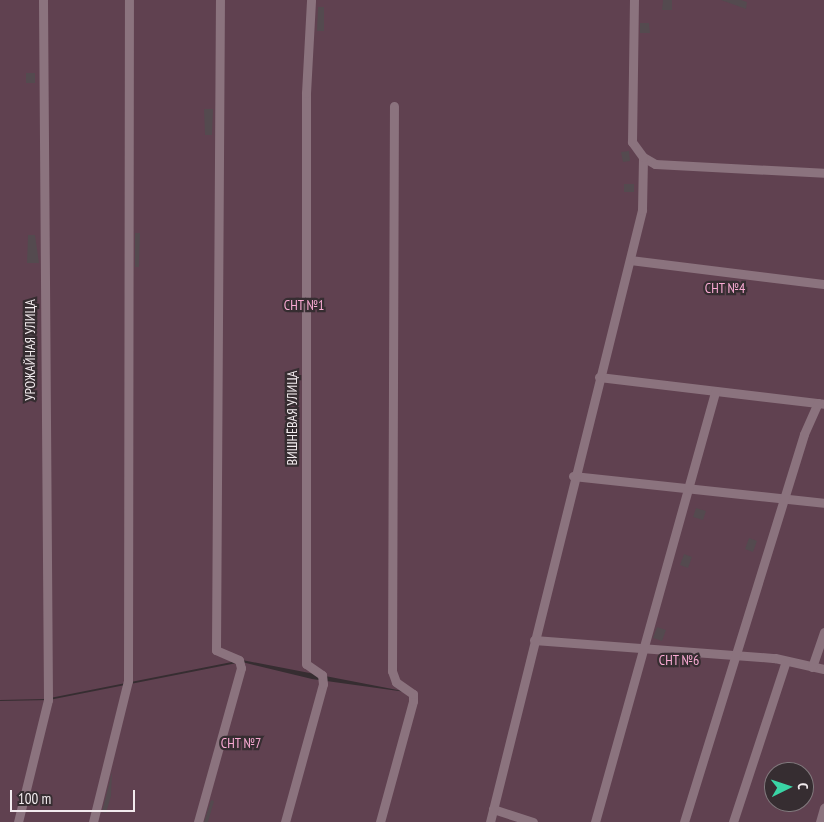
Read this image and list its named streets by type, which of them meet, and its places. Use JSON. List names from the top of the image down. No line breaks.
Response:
{"streets":{"street":["УРОЖАЙНАЯ УЛИЦА","ВИШНЁВАЯ УЛИЦА"]},"parks":["СНТ №4","СНТ №1","СНТ №6","СНТ №7"],"scale_bar":"100 m","north":"right"}
